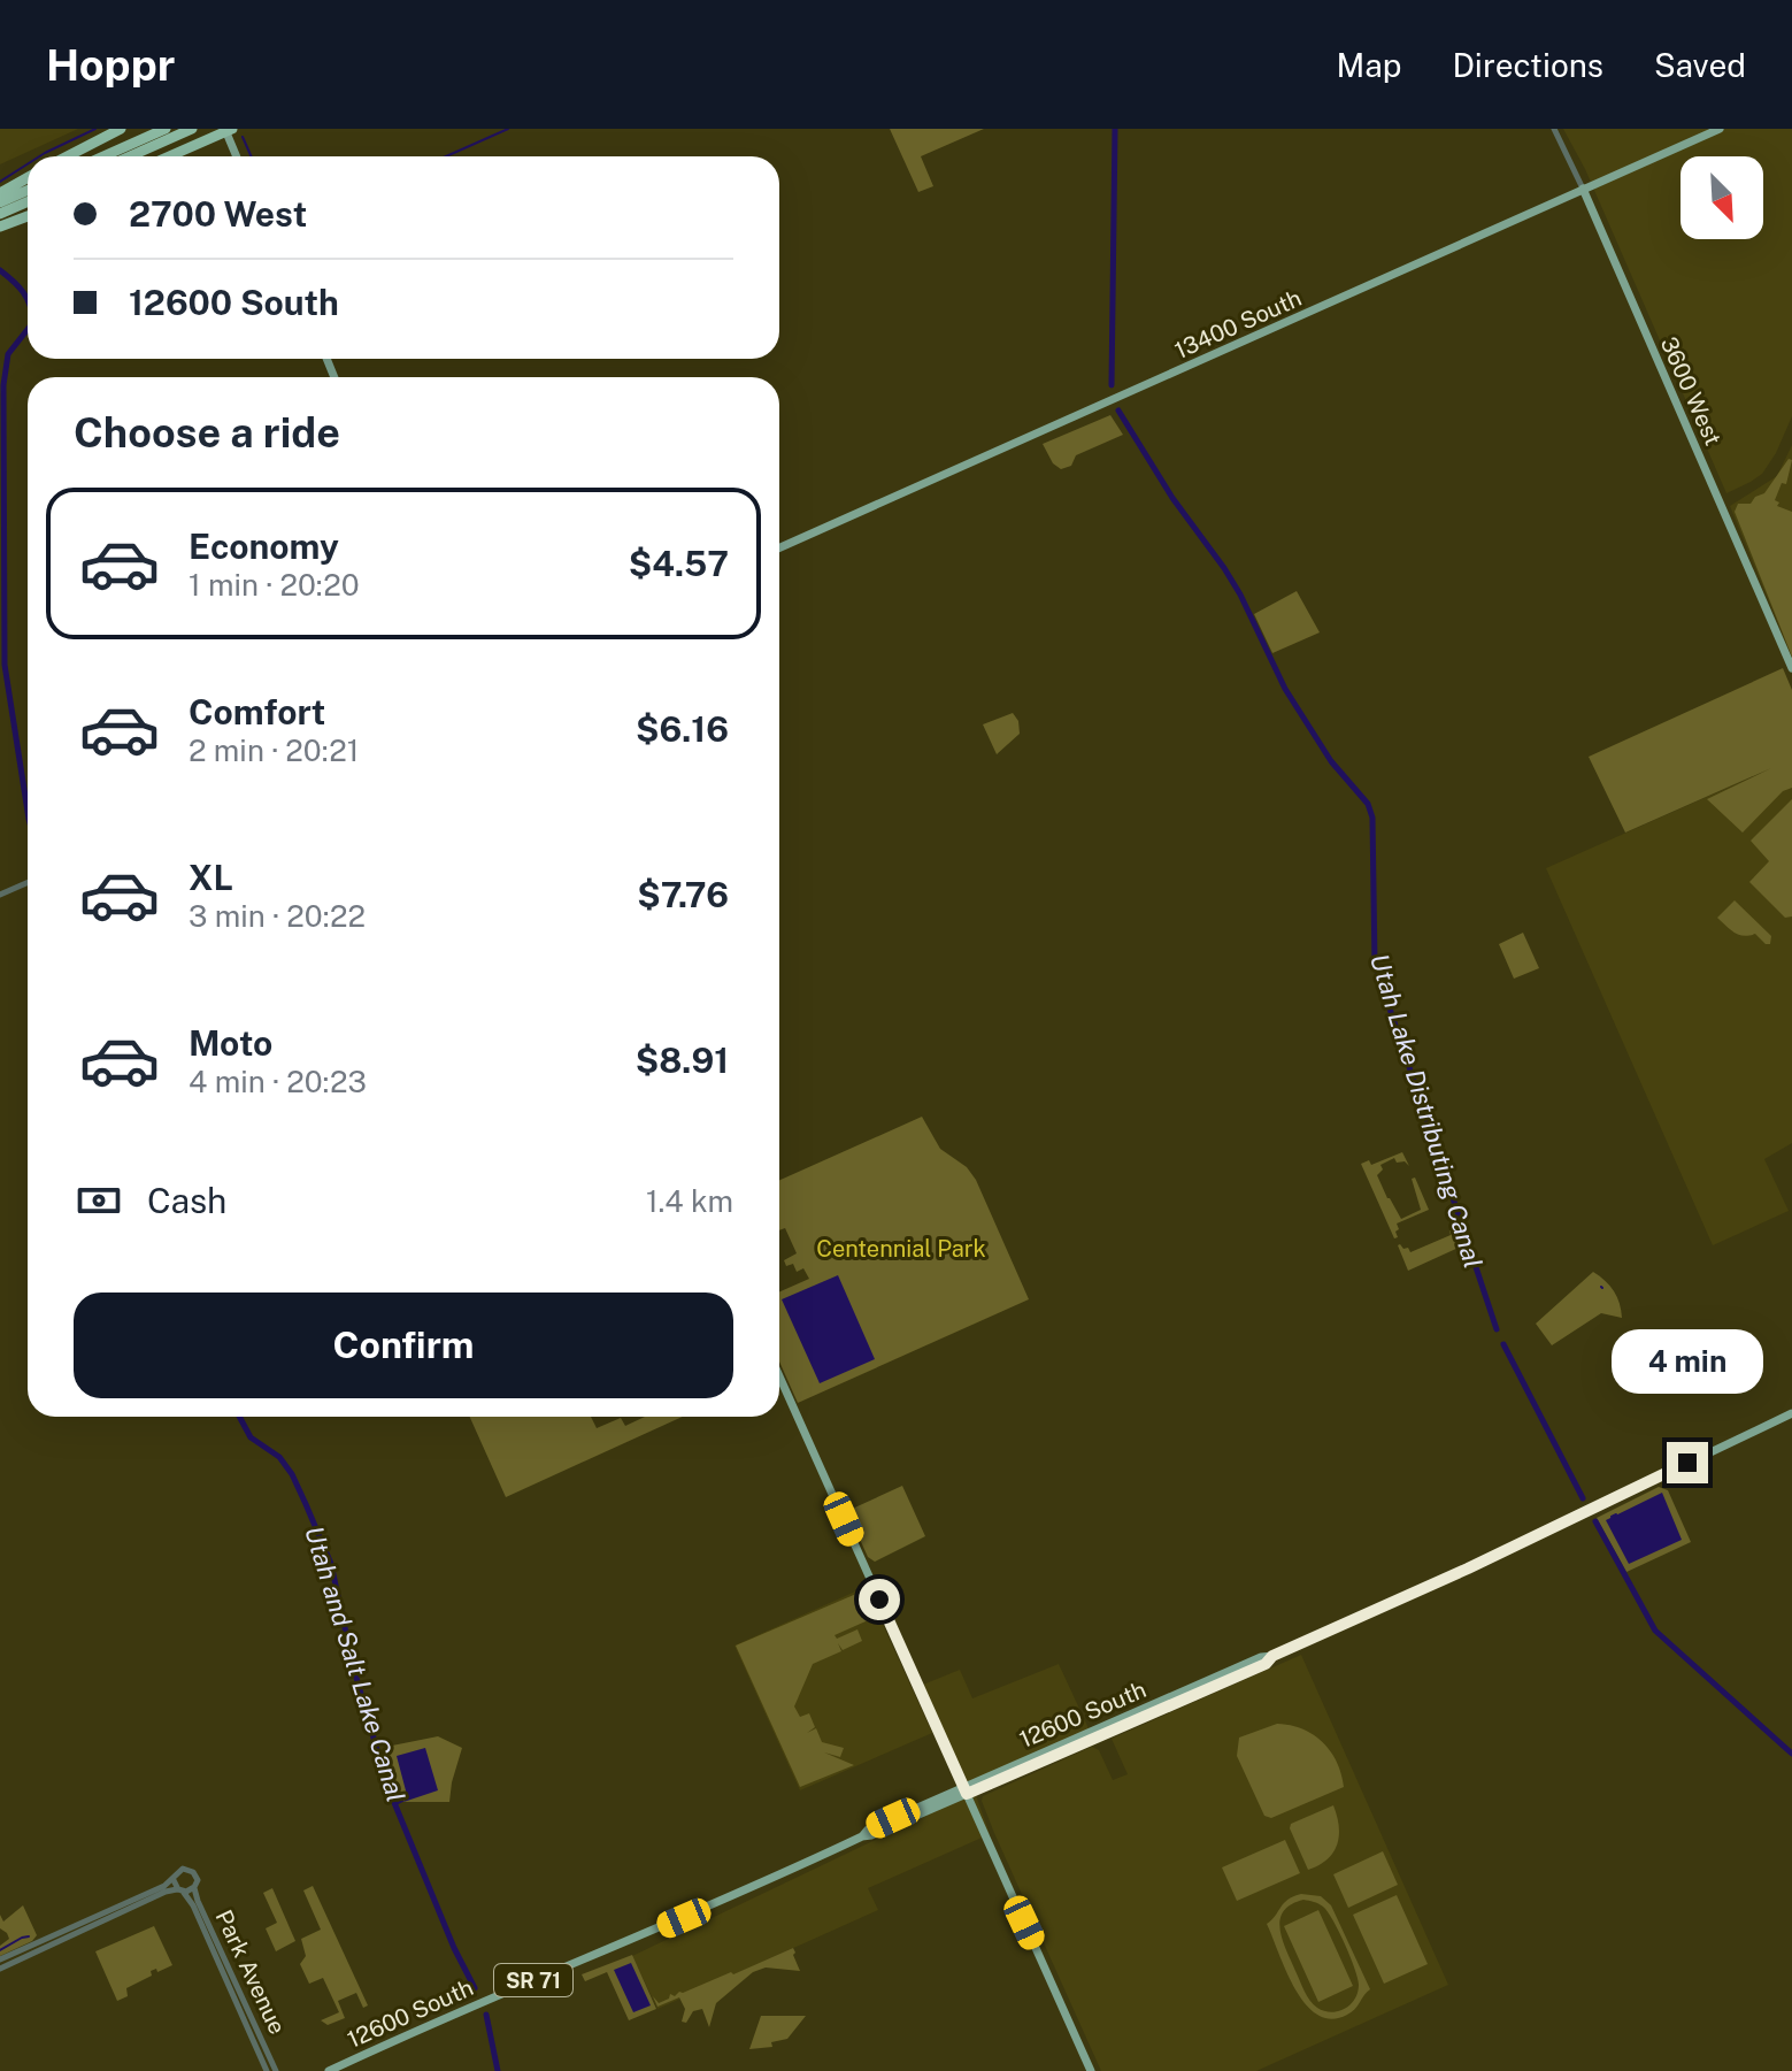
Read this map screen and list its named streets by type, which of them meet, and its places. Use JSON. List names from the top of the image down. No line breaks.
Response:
{"streets":{"main road":["13400 South","3600 West","12600 South","SR 71"],"street":["Park Avenue"]},"crossings":[["13400 South","3600 West"]],"water":["Utah Lake Distributing Canal","Utah and Salt Lake Canal"],"parks":["Centennial Park"],"north":"bottom right","page":{"header":"Hoppr","nav":["Map","Directions","Saved"],"banner":["2700 West","12600 South"],"heading":"Choose a ride","list":[{"name":"Economy","note":"1 min · 20:20","value":"$4.57"},{"name":"Comfort","note":"2 min · 20:21","value":"$6.16"},{"name":"XL","note":"3 min · 20:22","value":"$7.76"},{"name":"Moto","note":"4 min · 20:23","value":"$8.91"}],"pay":["Cash","1.4 km"],"buttons":"Confirm","bubble":"4 min"}}
